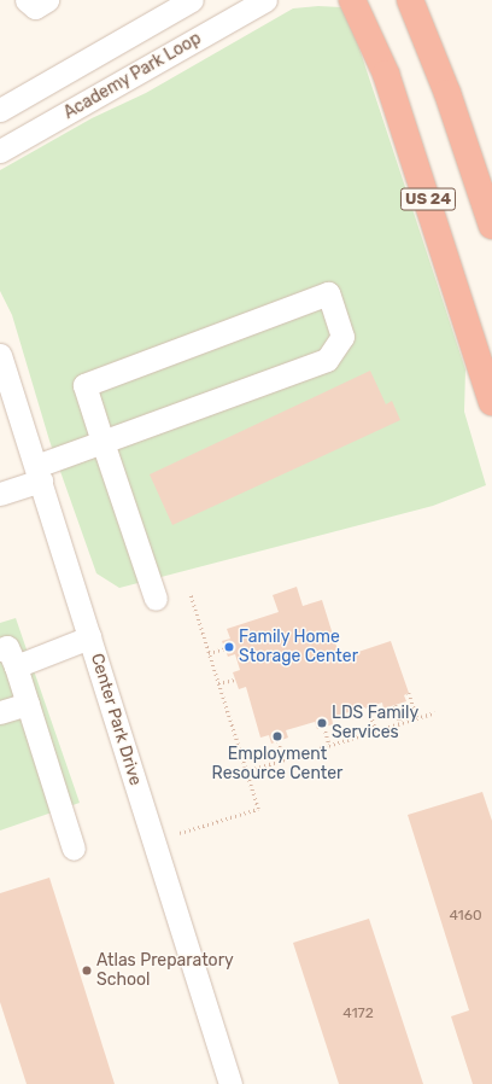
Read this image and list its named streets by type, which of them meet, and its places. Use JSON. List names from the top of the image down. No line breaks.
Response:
{"streets":{"highway":["US 24"],"street":["Academy Park Loop","Center Park Drive"]},"places":["Family Home Storage Center","LDS Family Services","Employment Resource Center","Atlas Preparatory School"],"house_numbers":["4160","4172"]}
